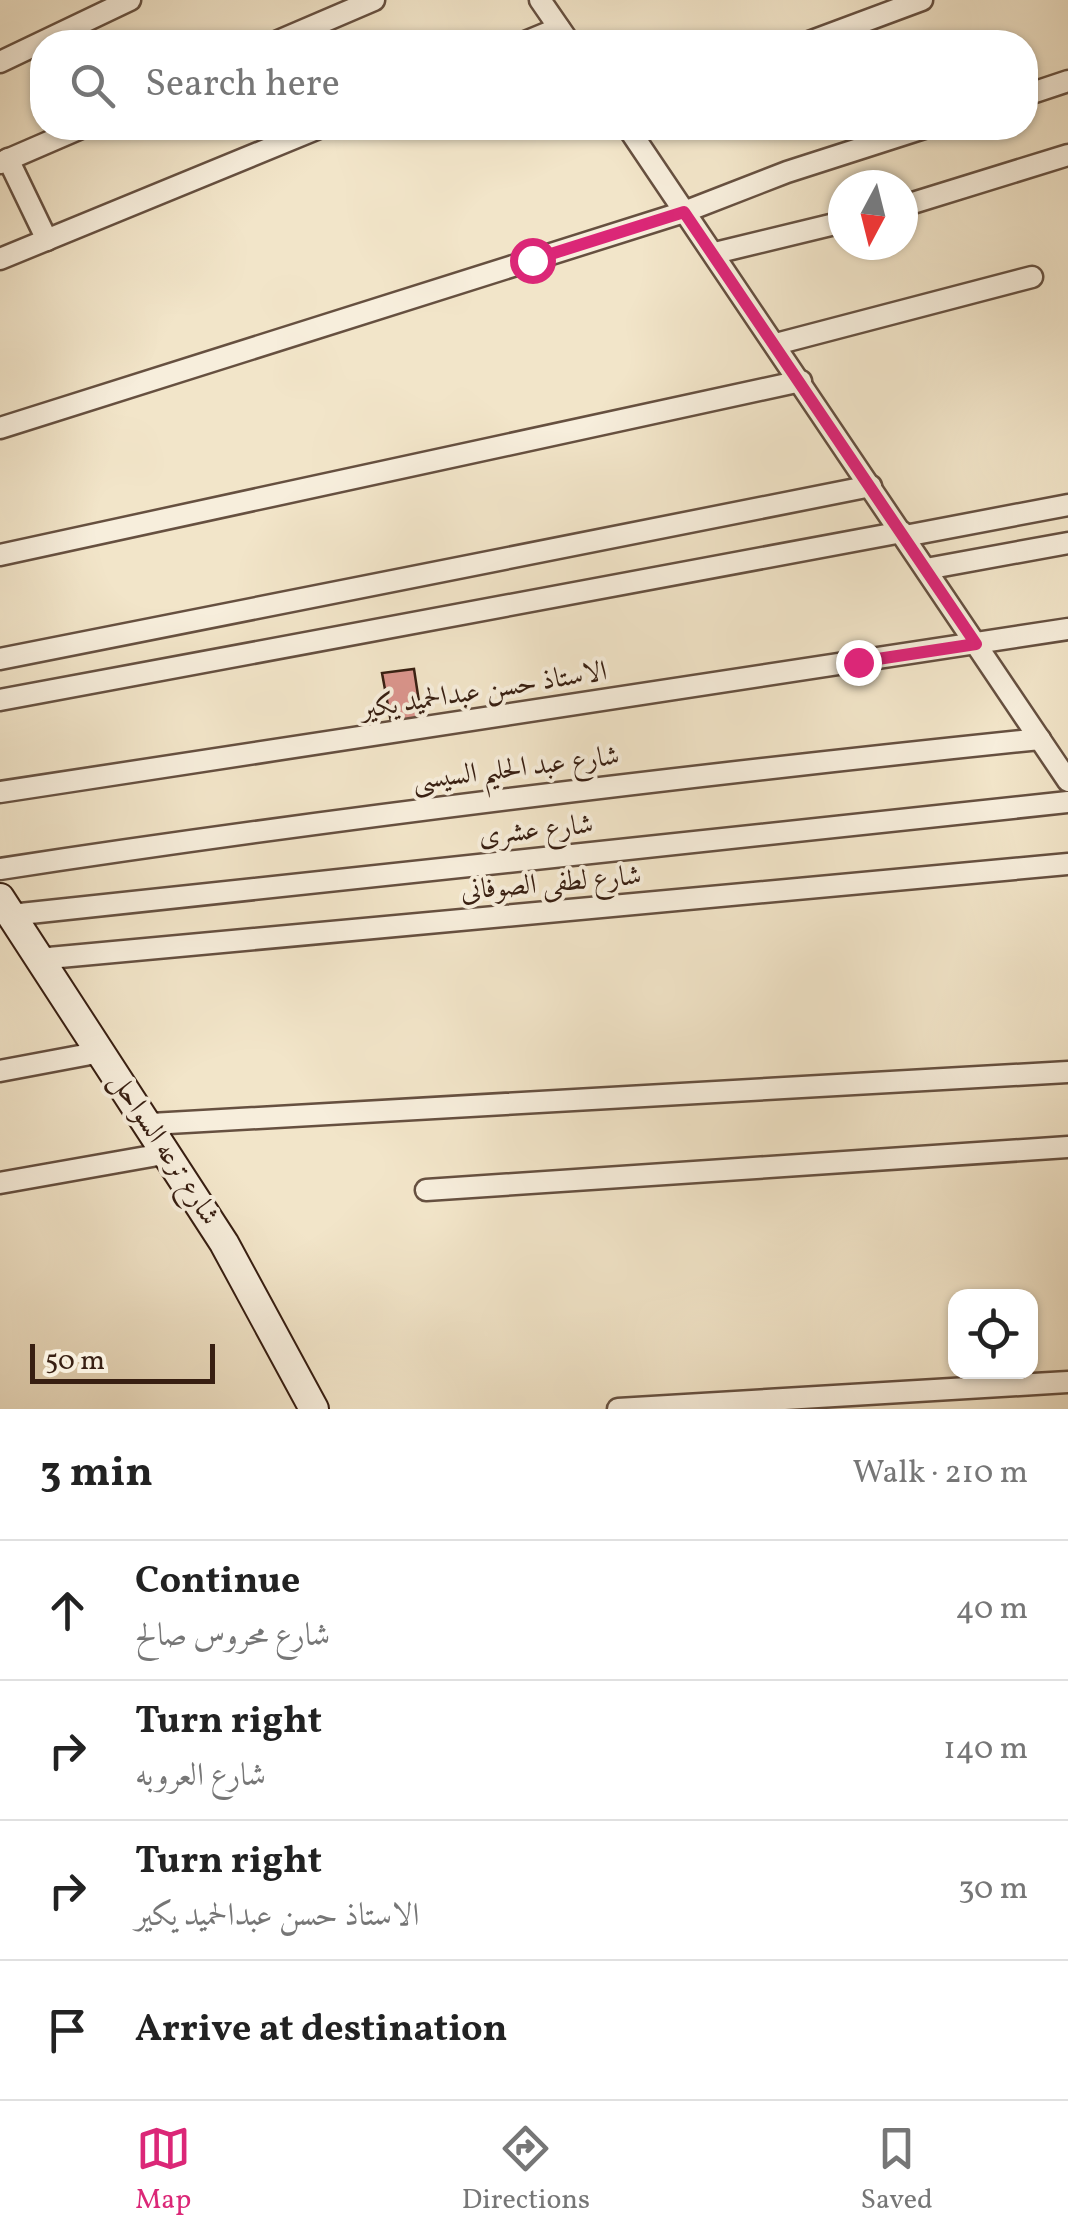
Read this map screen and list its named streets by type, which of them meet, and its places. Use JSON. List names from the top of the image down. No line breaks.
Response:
{"streets":{"main road":["شارع ترعه السواحل"],"street":["الاستاذ حسن عبدالحميد يكير","شارع عبد الحليم السيسى","شارع عشرى","شارع لطفى الصوفانى"]},"crossings":[["شارع عشرى","شارع ترعه السواحل"],["شارع لطفى الصوفانى","شارع ترعه السواحل"]],"scale_bar":"50 m","north":"bottom","page":{"search":"Search here","scale":"50 m","heading":["3 min","Walk · 210 m"],"list":[["Continue","شارع محروس صالح","40 m"],["Turn right","شارع العروبه","140 m"],["Turn right","الاستاذ حسن عبدالحميد يكير","30 m"],"Arrive at destination"],"nav":["Map","Directions","Saved"]}}
